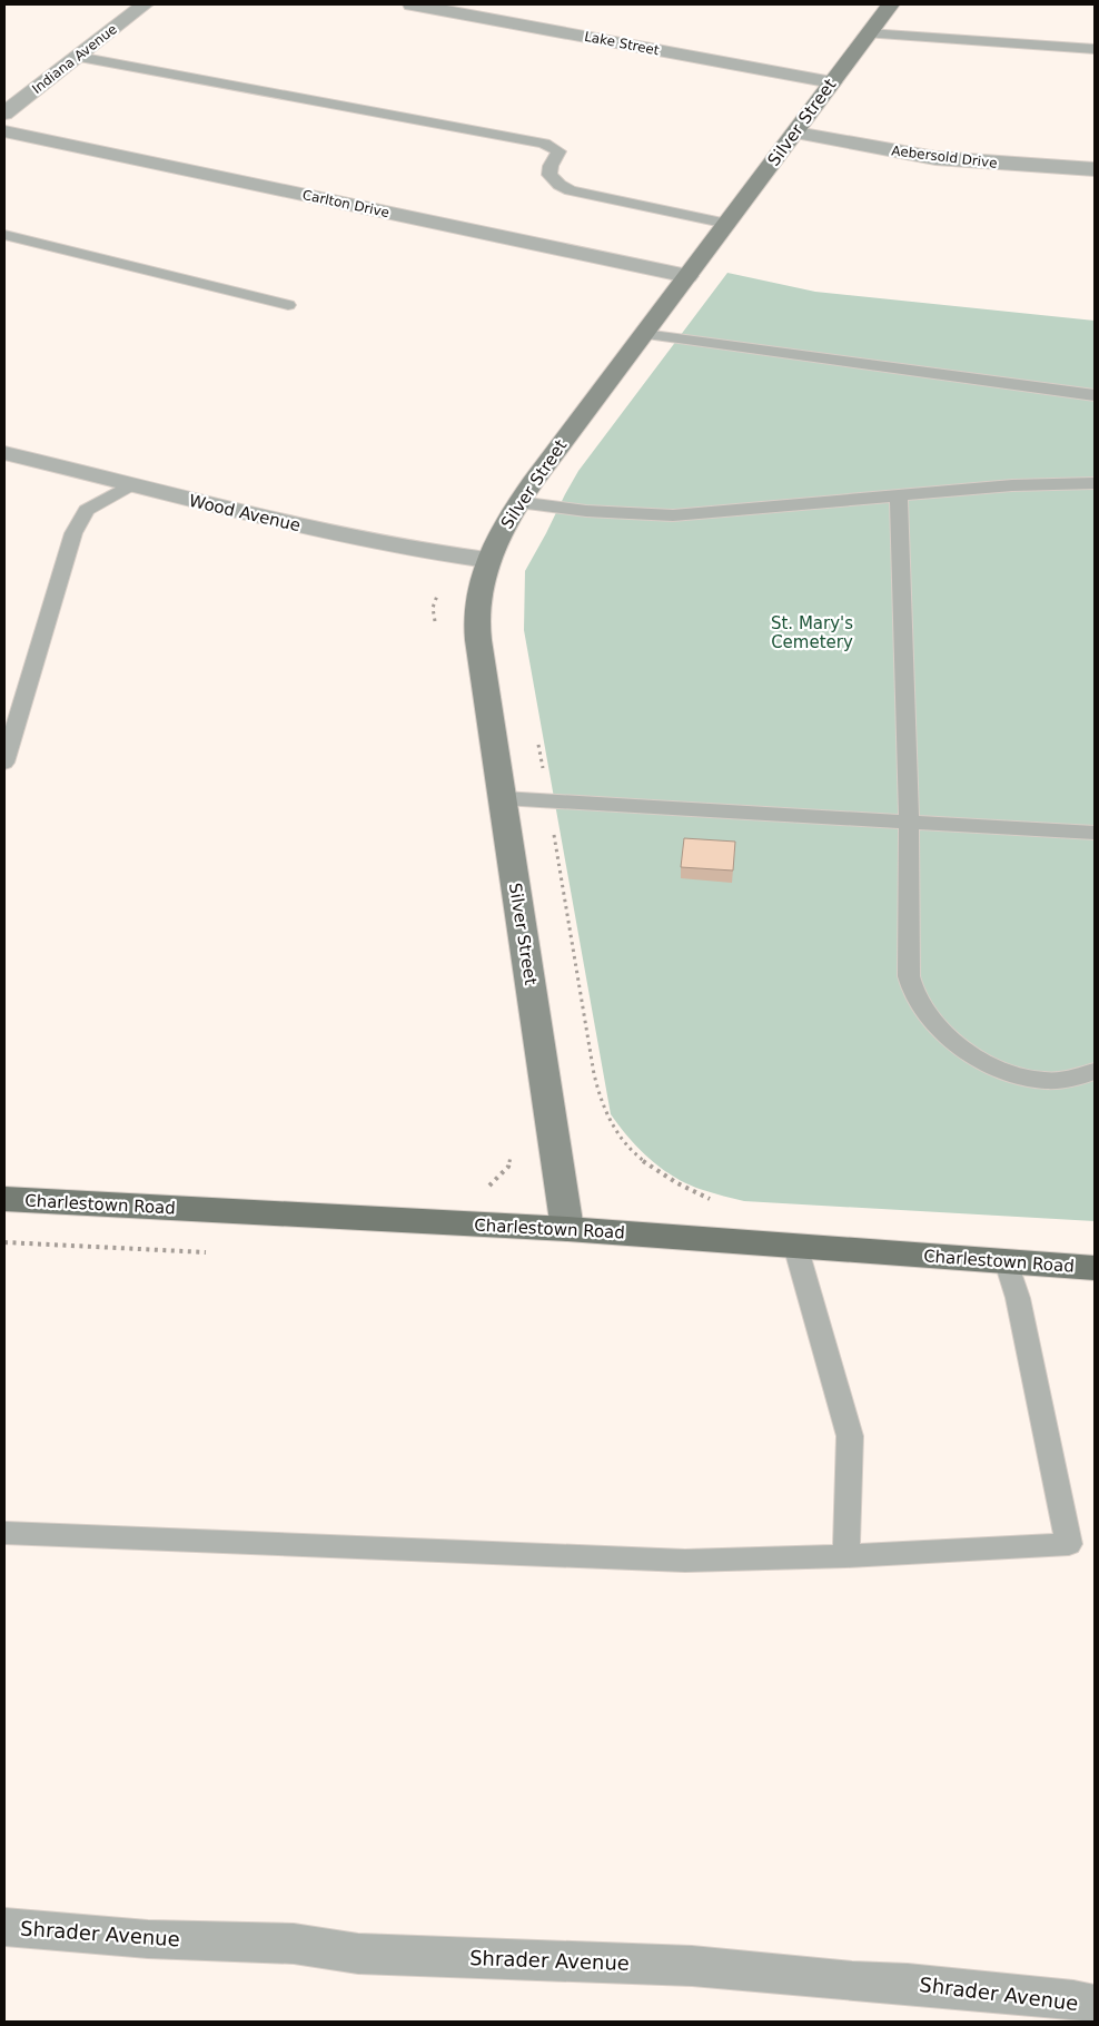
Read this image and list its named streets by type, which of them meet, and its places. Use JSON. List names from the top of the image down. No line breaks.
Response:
{"streets":{"main road":["Silver Street","Charlestown Road"],"street":["Lake Street","Indiana Avenue","Aebersold Drive","Carlton Drive","Wood Avenue","Shrader Avenue"]},"crossings":[["Lake Street","Silver Street"],["Silver Street","Aebersold Drive"],["Silver Street","Carlton Drive"],["Silver Street","Wood Avenue"],["Silver Street","Charlestown Road"]],"parks":["St. Mary's Cemetery"]}
